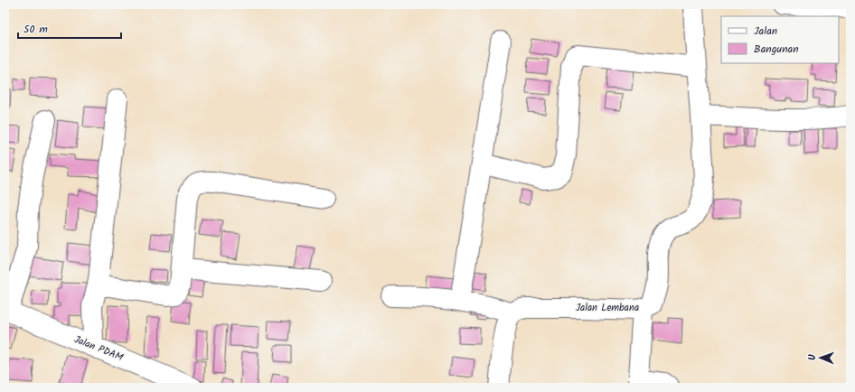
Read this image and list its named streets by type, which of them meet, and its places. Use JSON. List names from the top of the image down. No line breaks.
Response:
{"streets":{"street":["Jalan Lembana","Jalan PDAM"]},"legend":["Jalan","Bangunan"],"scale_bar":"50 m","north":"left"}
